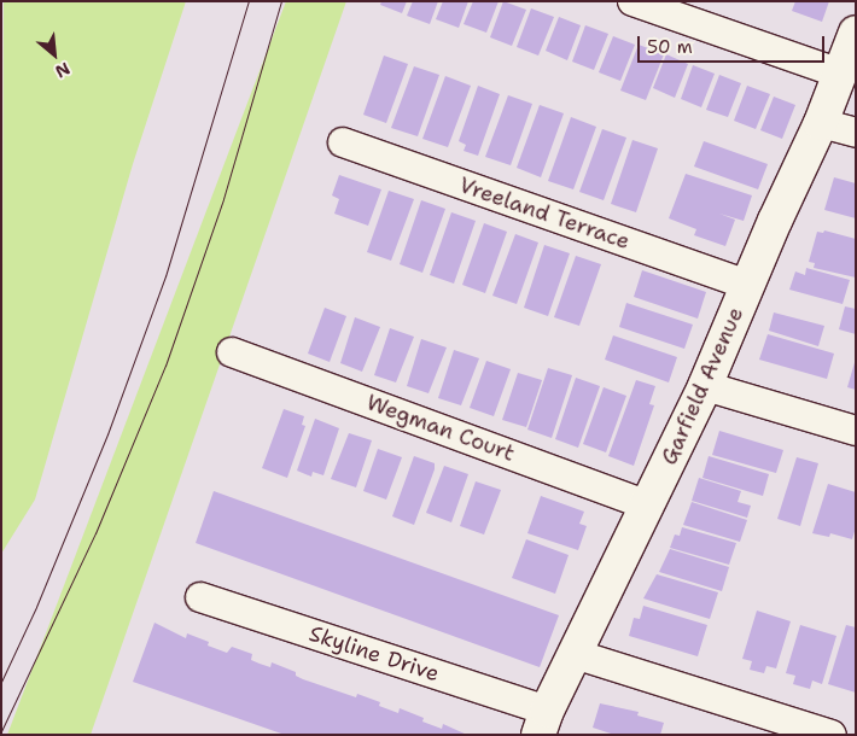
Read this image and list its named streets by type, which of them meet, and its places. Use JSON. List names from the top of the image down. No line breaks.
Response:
{"streets":{"main road":["Garfield Avenue"],"street":["Vreeland Terrace","Wegman Court","Skyline Drive"]},"crossings":[["Vreeland Terrace","Garfield Avenue"],["Garfield Avenue","Wegman Court"],["Garfield Avenue","Skyline Drive"]],"scale_bar":"50 m","north":"bottom right"}
